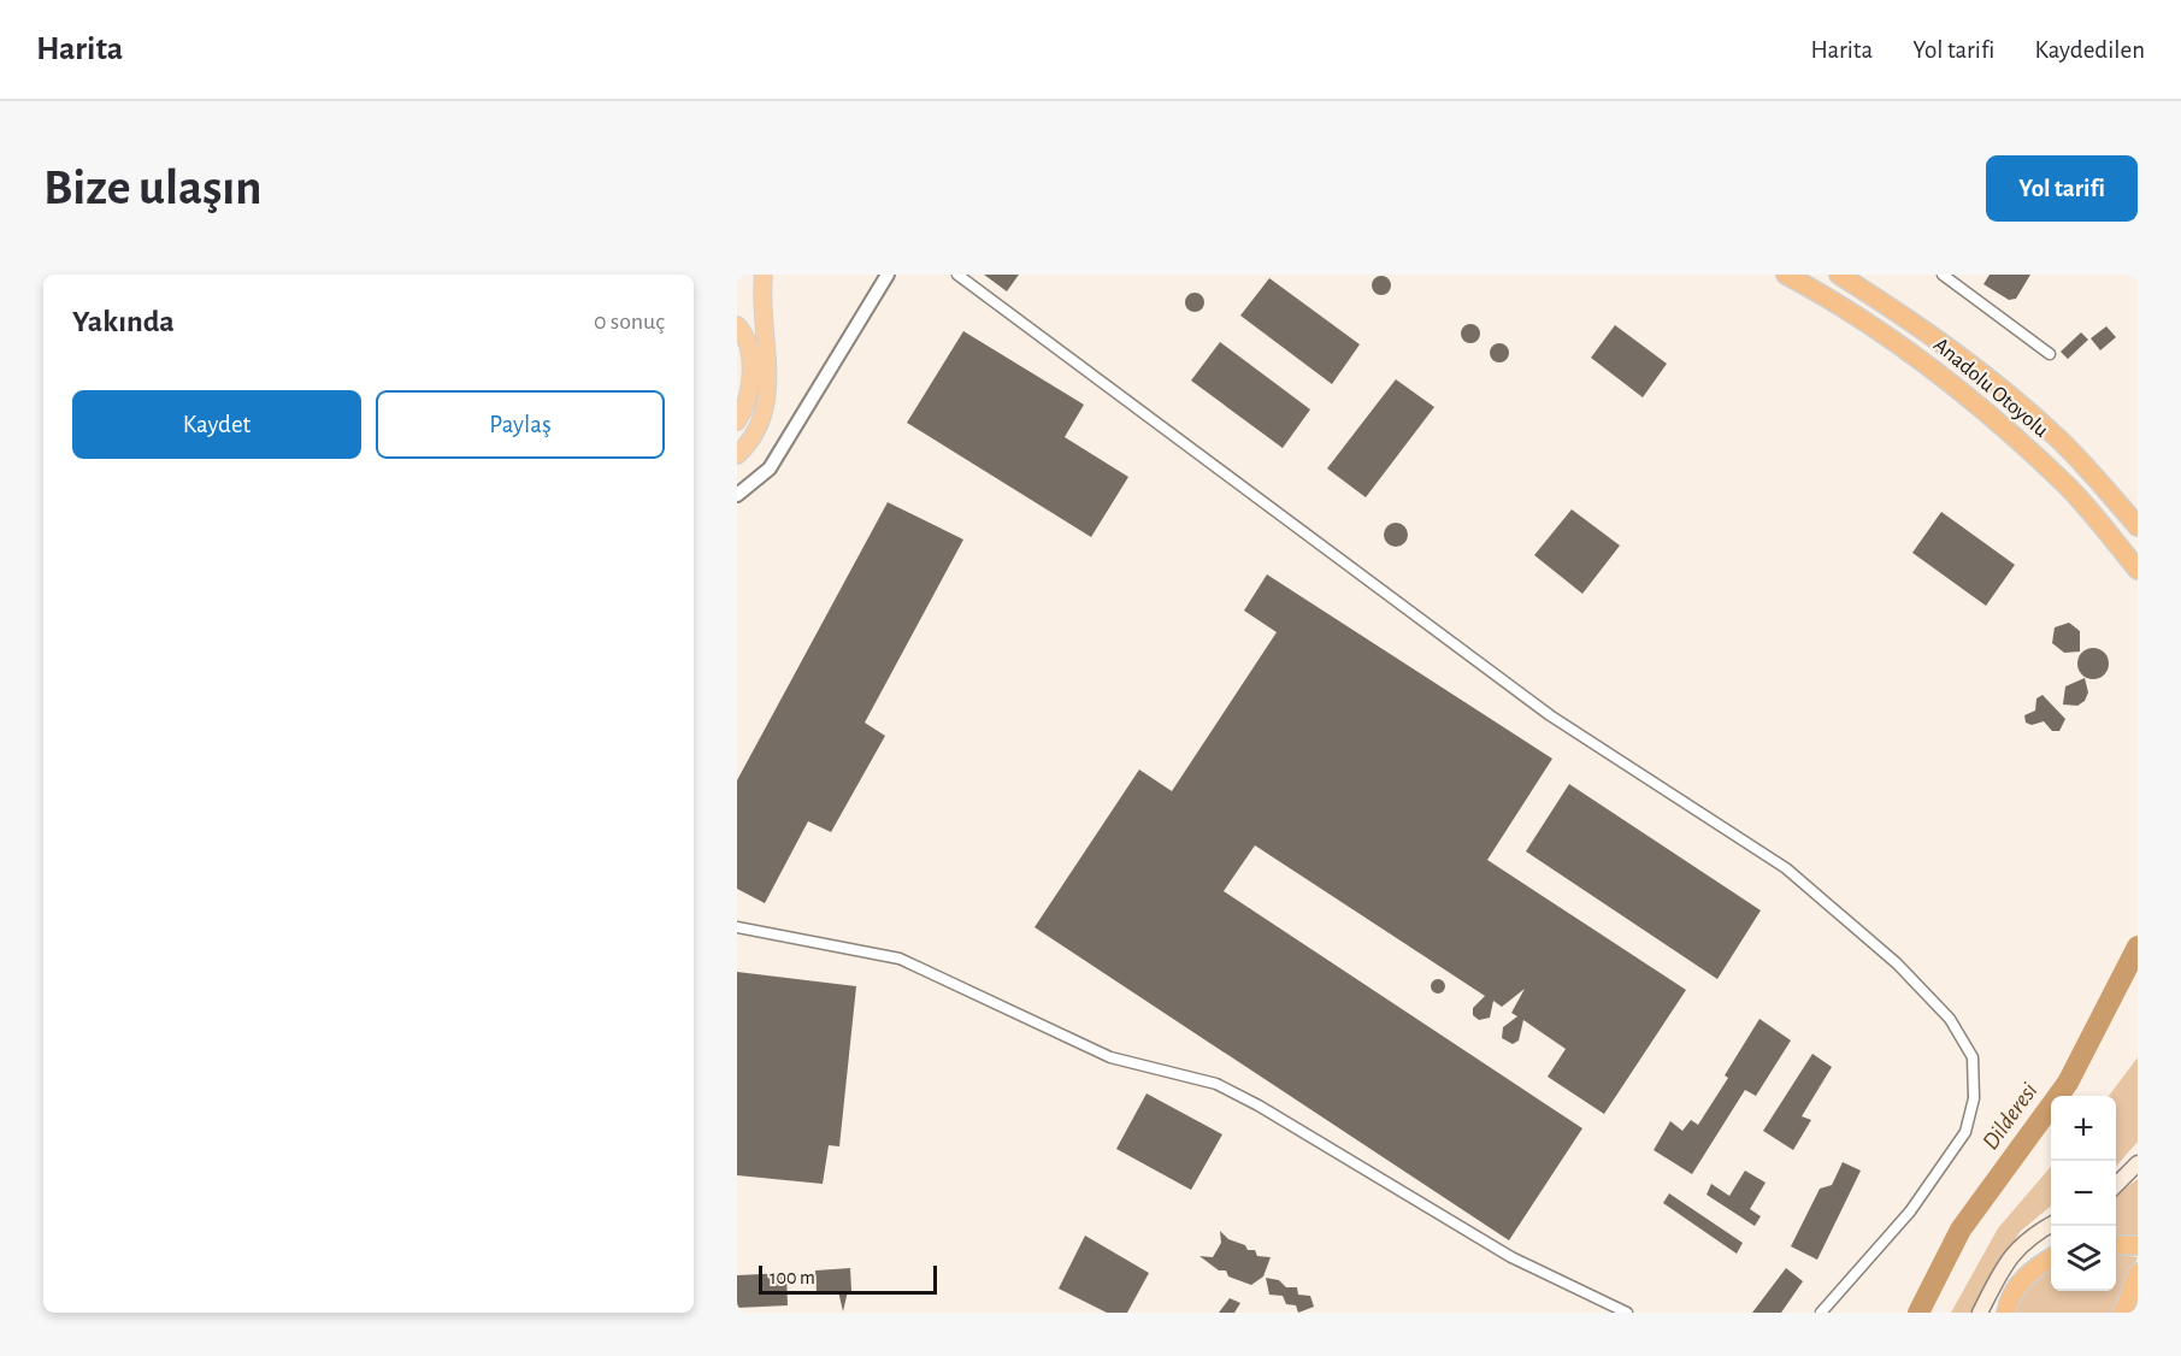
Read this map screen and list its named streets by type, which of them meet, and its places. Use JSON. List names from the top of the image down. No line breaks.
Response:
{"streets":{"highway":["Anadolu Otoyolu"]},"water":["Dilderesi"],"scale_bar":"100 m","page":{"header":"Harita","nav":["Harita","Yol tarifi","Kaydedilen"],"buttons":["Yol tarifi",["Kaydet","Paylaş"]],"title":"Bize ulaşın","heading":["Yakında","0 sonuç"],"map_buttons":["+","−"],"scale":"100 m"}}
